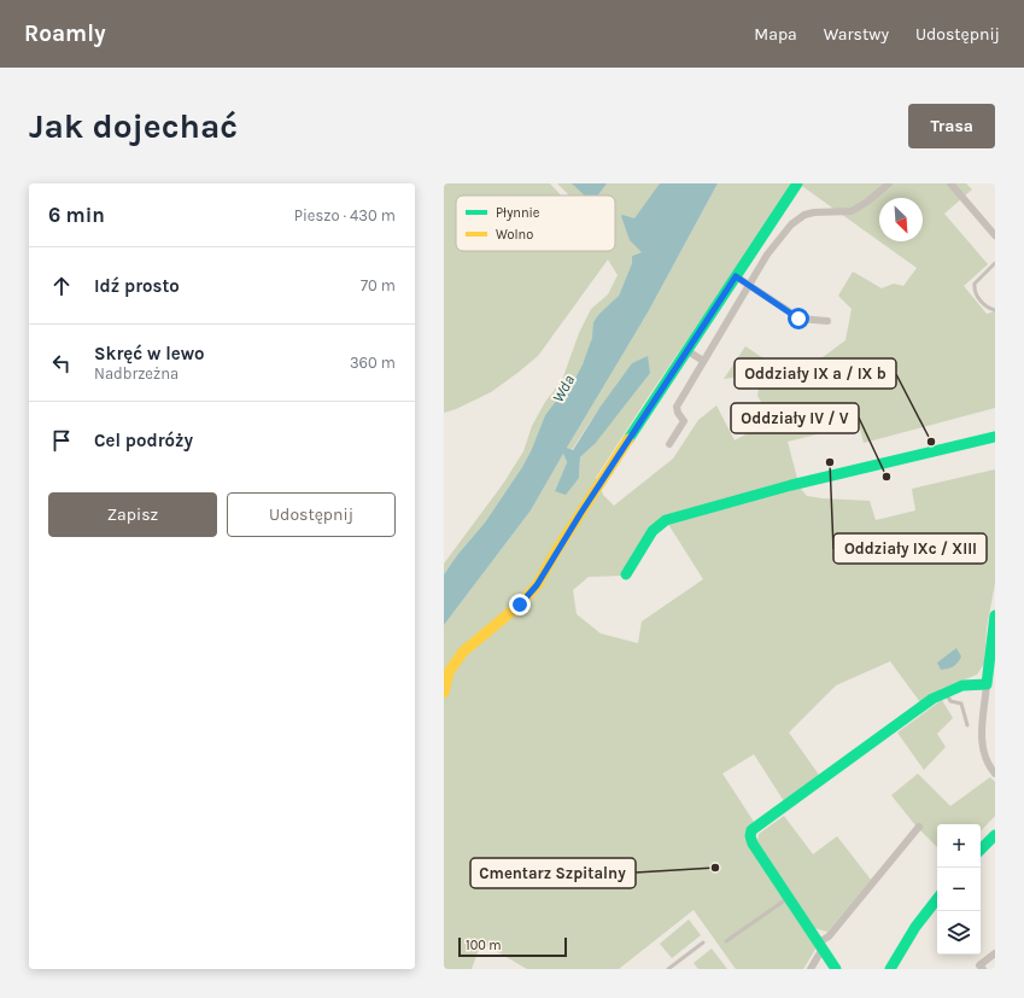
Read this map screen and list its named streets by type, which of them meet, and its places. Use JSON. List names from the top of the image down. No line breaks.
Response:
{"water":["Wda"],"places":["Oddziały IX a / IX b","Oddziały IXc / XIII","Oddziały IV / V","Cmentarz Szpitalny"],"legend":["Płynnie","Wolno"],"scale_bar":"100 m","north":"bottom right","page":{"header":"Roamly","nav":["Mapa","Warstwy","Udostępnij"],"buttons":["Trasa",["Zapisz","Udostępnij"]],"title":"Jak dojechać","heading":["6 min","Pieszo · 430 m"],"list":[["Idź prosto","70 m"],["Skręć w lewo","Nadbrzeżna","360 m"],"Cel podróży"],"map_buttons":["+","−"],"scale":"100 m"}}
